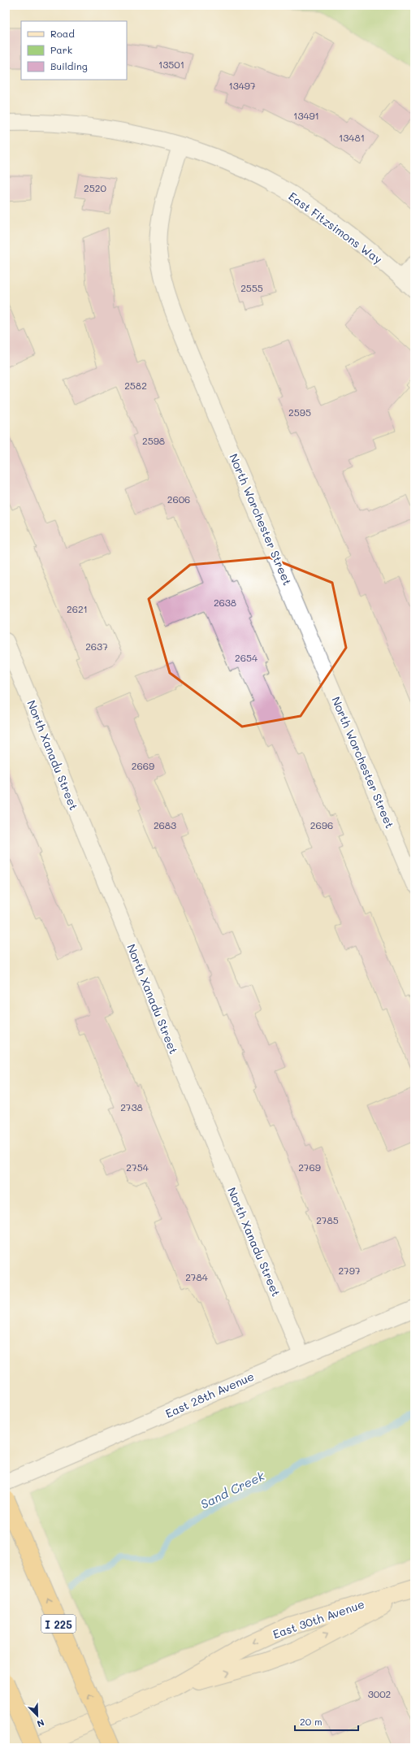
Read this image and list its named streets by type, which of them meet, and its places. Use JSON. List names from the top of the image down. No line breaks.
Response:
{"streets":{"highway":["I 225"],"street":["East Fitzsimons Way","North Worchester Street","North Xanadu Street","East 28th Avenue","East 30th Avenue"]},"crossings":[["East Fitzsimons Way","North Worchester Street"],["North Xanadu Street","East 28th Avenue"]],"water":["Sand Creek"],"house_numbers":["13501","13497","13491","13481","2520","2555","2582","2595","2598","2606","2638","2621","2637","2654","2669","2683","2696","2738","2754","2769","2785","2797","2784","3002"],"legend":["Road","Park","Building"],"scale_bar":"20 m","north":"bottom right"}
